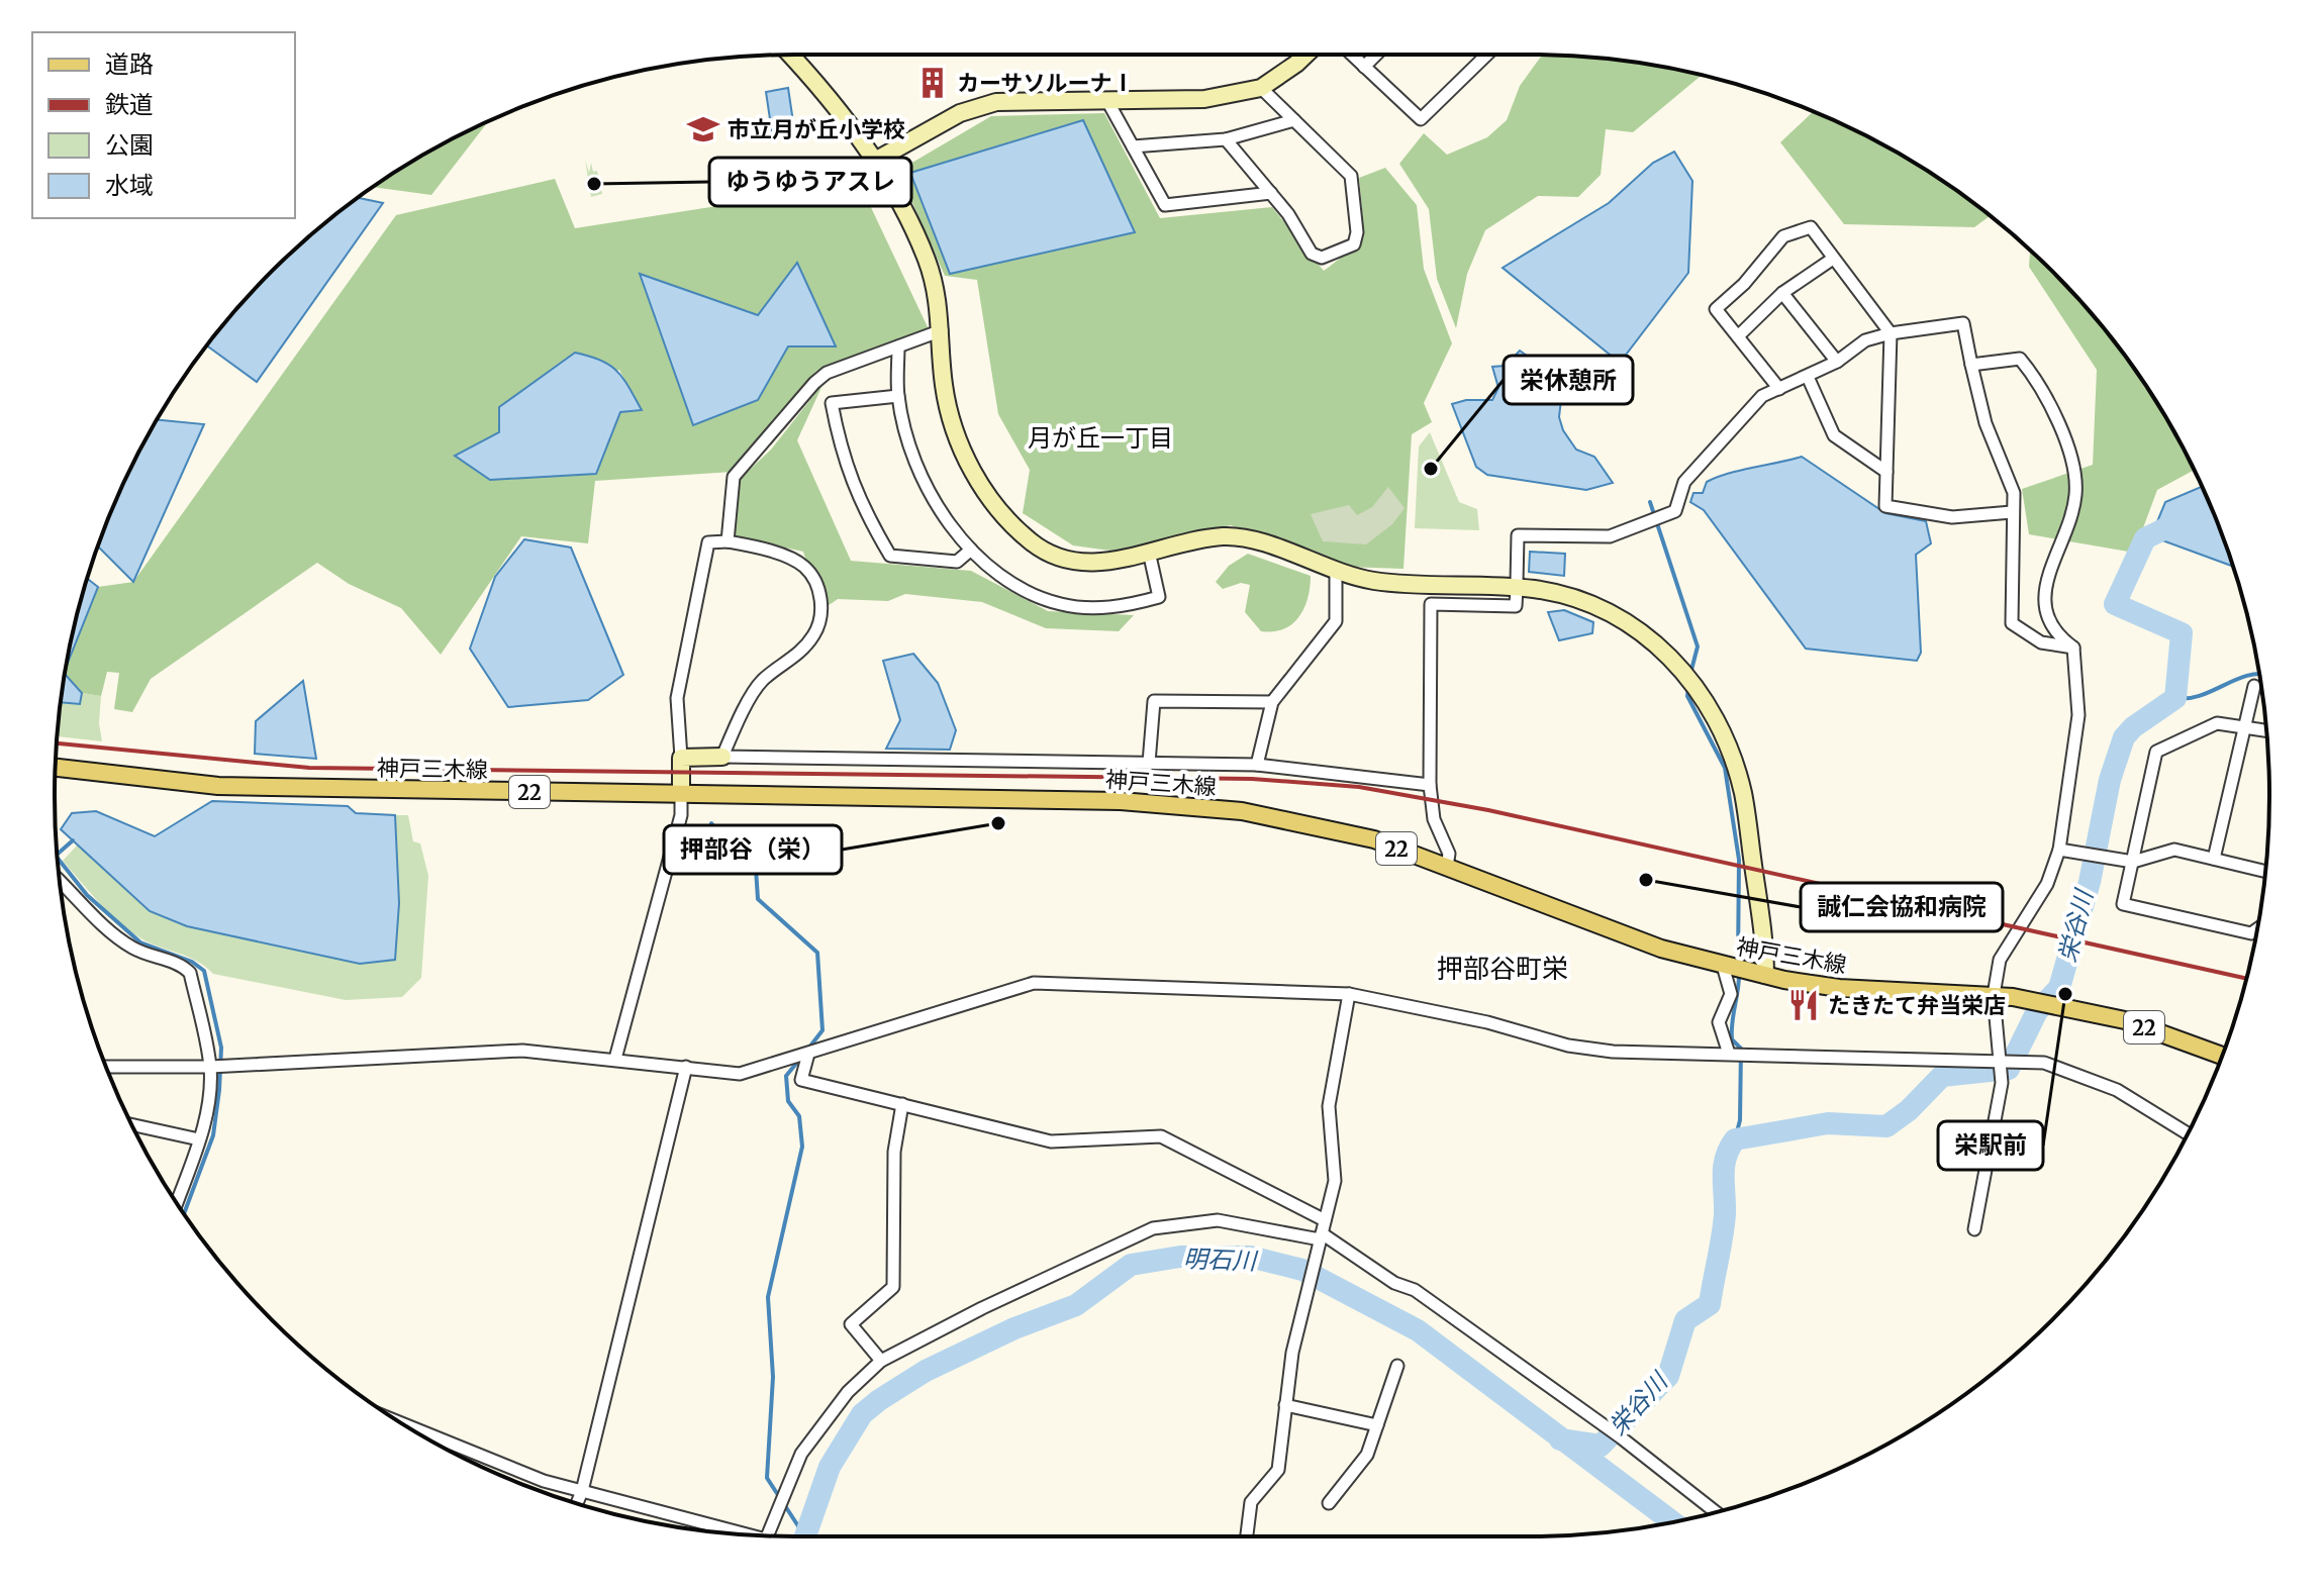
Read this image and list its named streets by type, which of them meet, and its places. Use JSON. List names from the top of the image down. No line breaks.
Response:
{"streets":{"main road":["神戸三木線","22"]},"districts":["月が丘一丁目","押部谷町栄"],"water":["栄谷川","明石川"],"places":{"building":["カーサソルーナⅠ"],"school or university":["市立月が丘小学校"],"other":["ゆうゆうアスレ","栄休憩所","押部谷（栄）","誠仁会協和病院","栄駅前"],"restaurant":["たきたて弁当栄店"]},"legend":["道路","鉄道","公園","水域"]}
